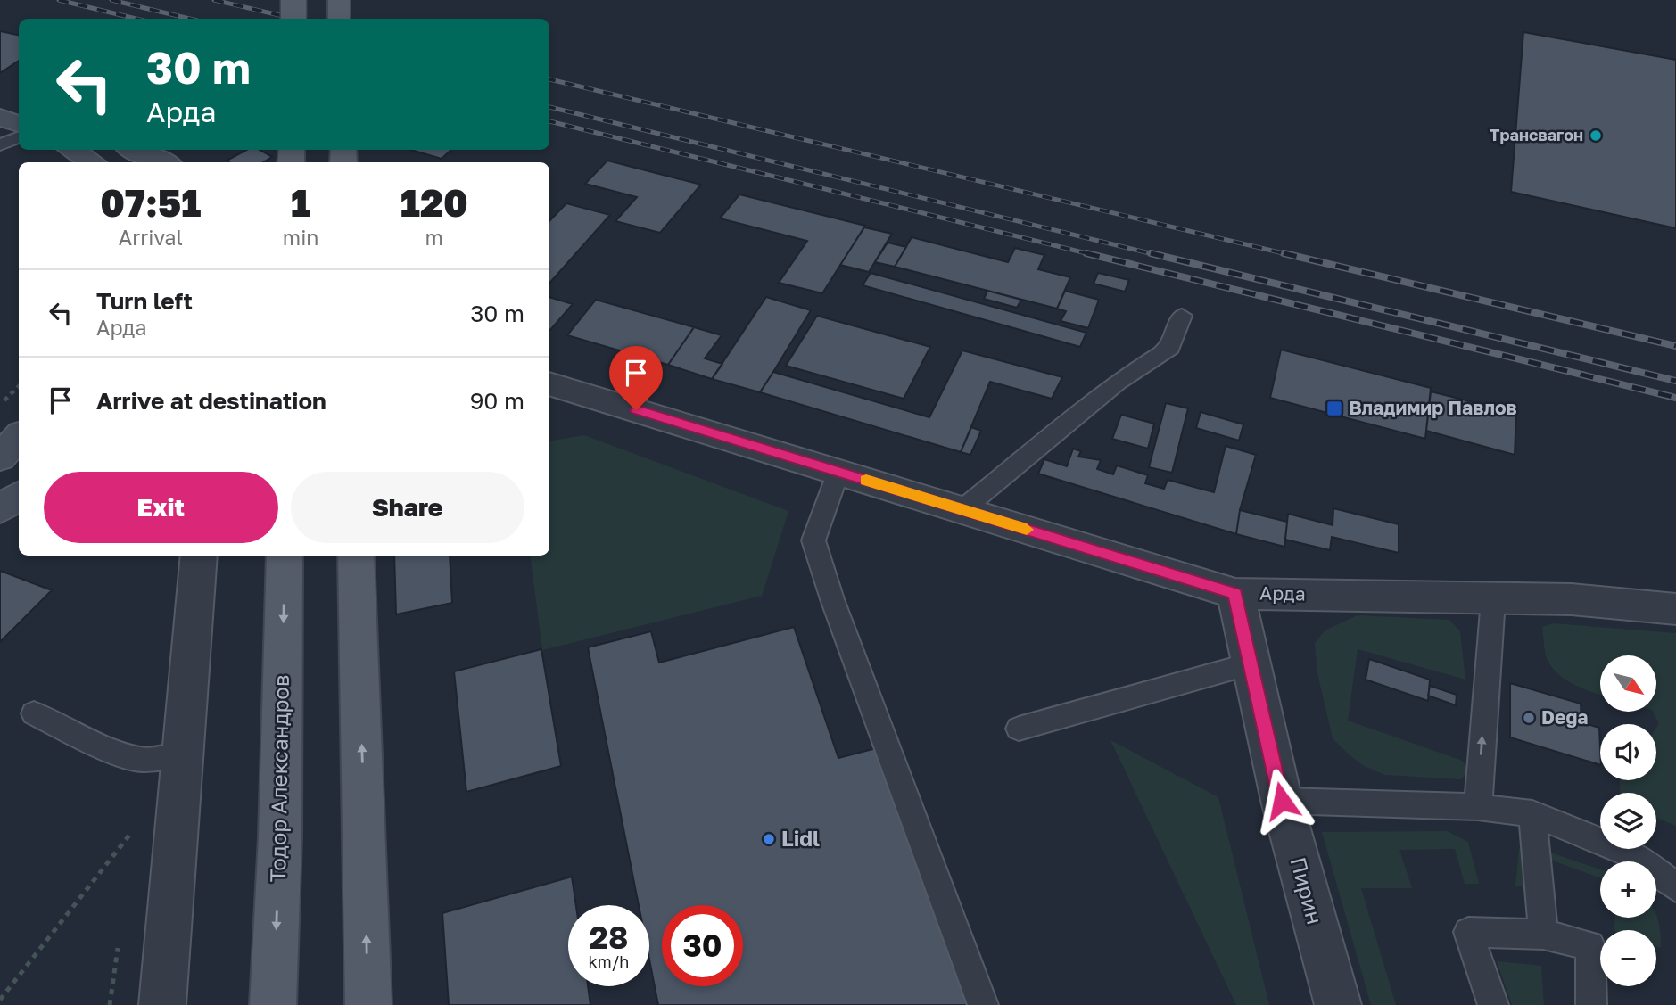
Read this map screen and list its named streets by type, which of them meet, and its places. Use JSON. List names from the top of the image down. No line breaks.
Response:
{"streets":{"main road":["Тодор Александров"],"street":["Арда","Пирин"]},"crossings":[["Арда","Пирин"]],"places":{"other":["Tрансвагон","Dega","Lidl"],"transit":["Владимир Павлов"]},"north":"bottom right","page":{"turn":["30 m","Арда"],"eta":["07:51","Arrival","1","min","120","m"],"list":[{"name":"Turn left","note":"Арда","value":"30 m"},{"name":"Arrive at destination","value":"90 m"}],"buttons":["Exit","Share"],"map_buttons":["+","−"],"speed":"28 km/h","limit":"30"}}
